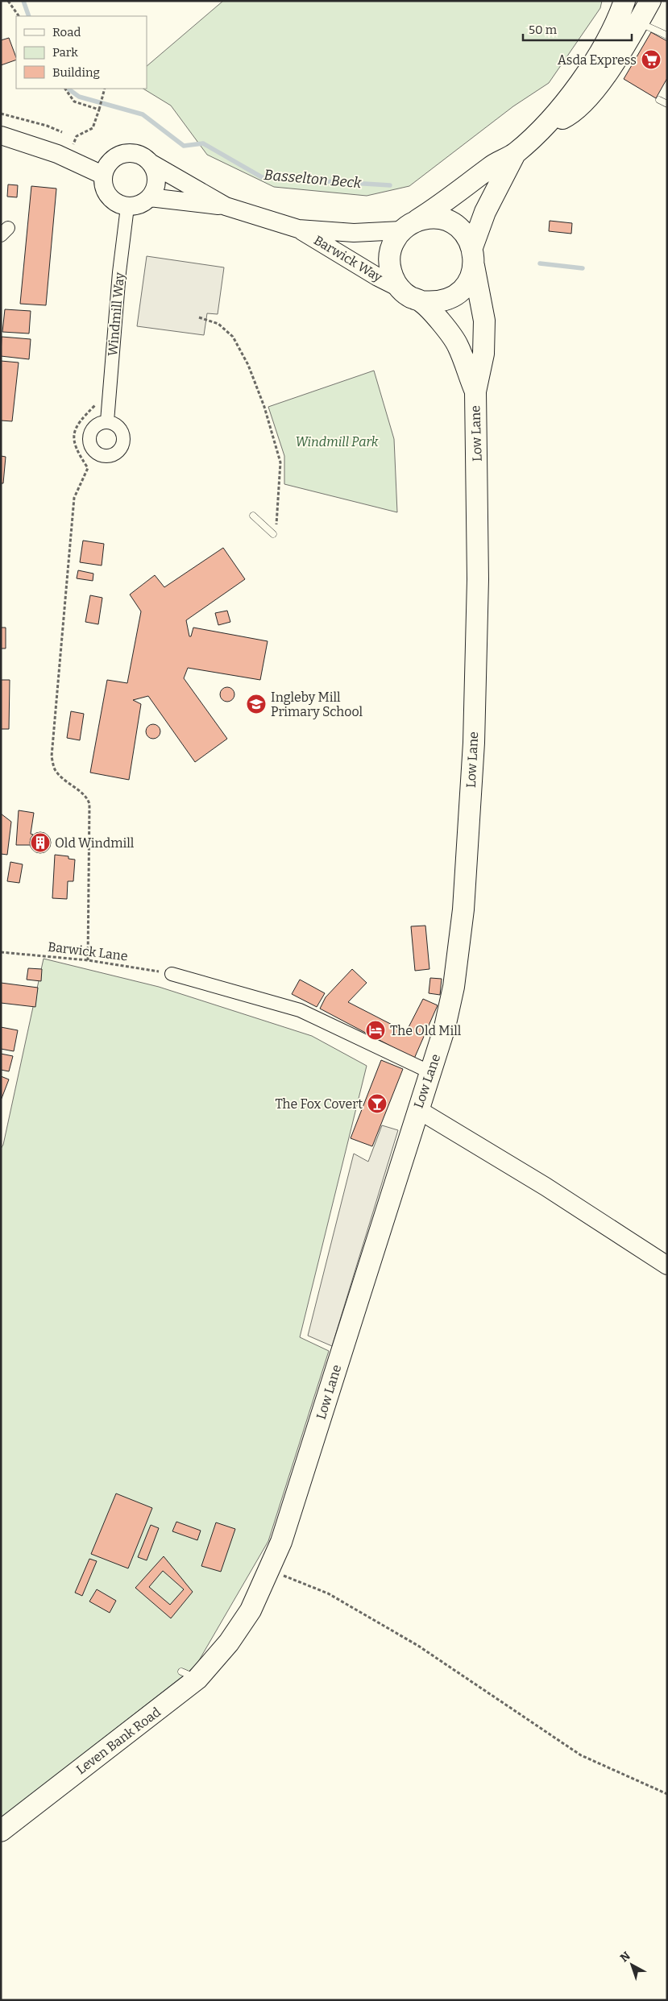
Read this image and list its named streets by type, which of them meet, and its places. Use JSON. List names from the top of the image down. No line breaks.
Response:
{"streets":{"main road":["Low Lane","Leven Bank Road"],"street":["Barwick Way","Windmill Way"],"path":["Barwick Lane"]},"crossings":[["Barwick Way","Windmill Way"],["Barwick Way","Low Lane"],["Low Lane","Leven Bank Road"]],"water":["Basselton Beck"],"parks":["Windmill Park"],"places":{"supermarket":["Asda Express"],"school or university":["Ingleby Mill Primary School"],"building":["Old Windmill"],"hotel":["The Old Mill"],"bar":["The Fox Covert"]},"legend":["Road","Park","Building"],"scale_bar":"50 m","north":"top left"}
